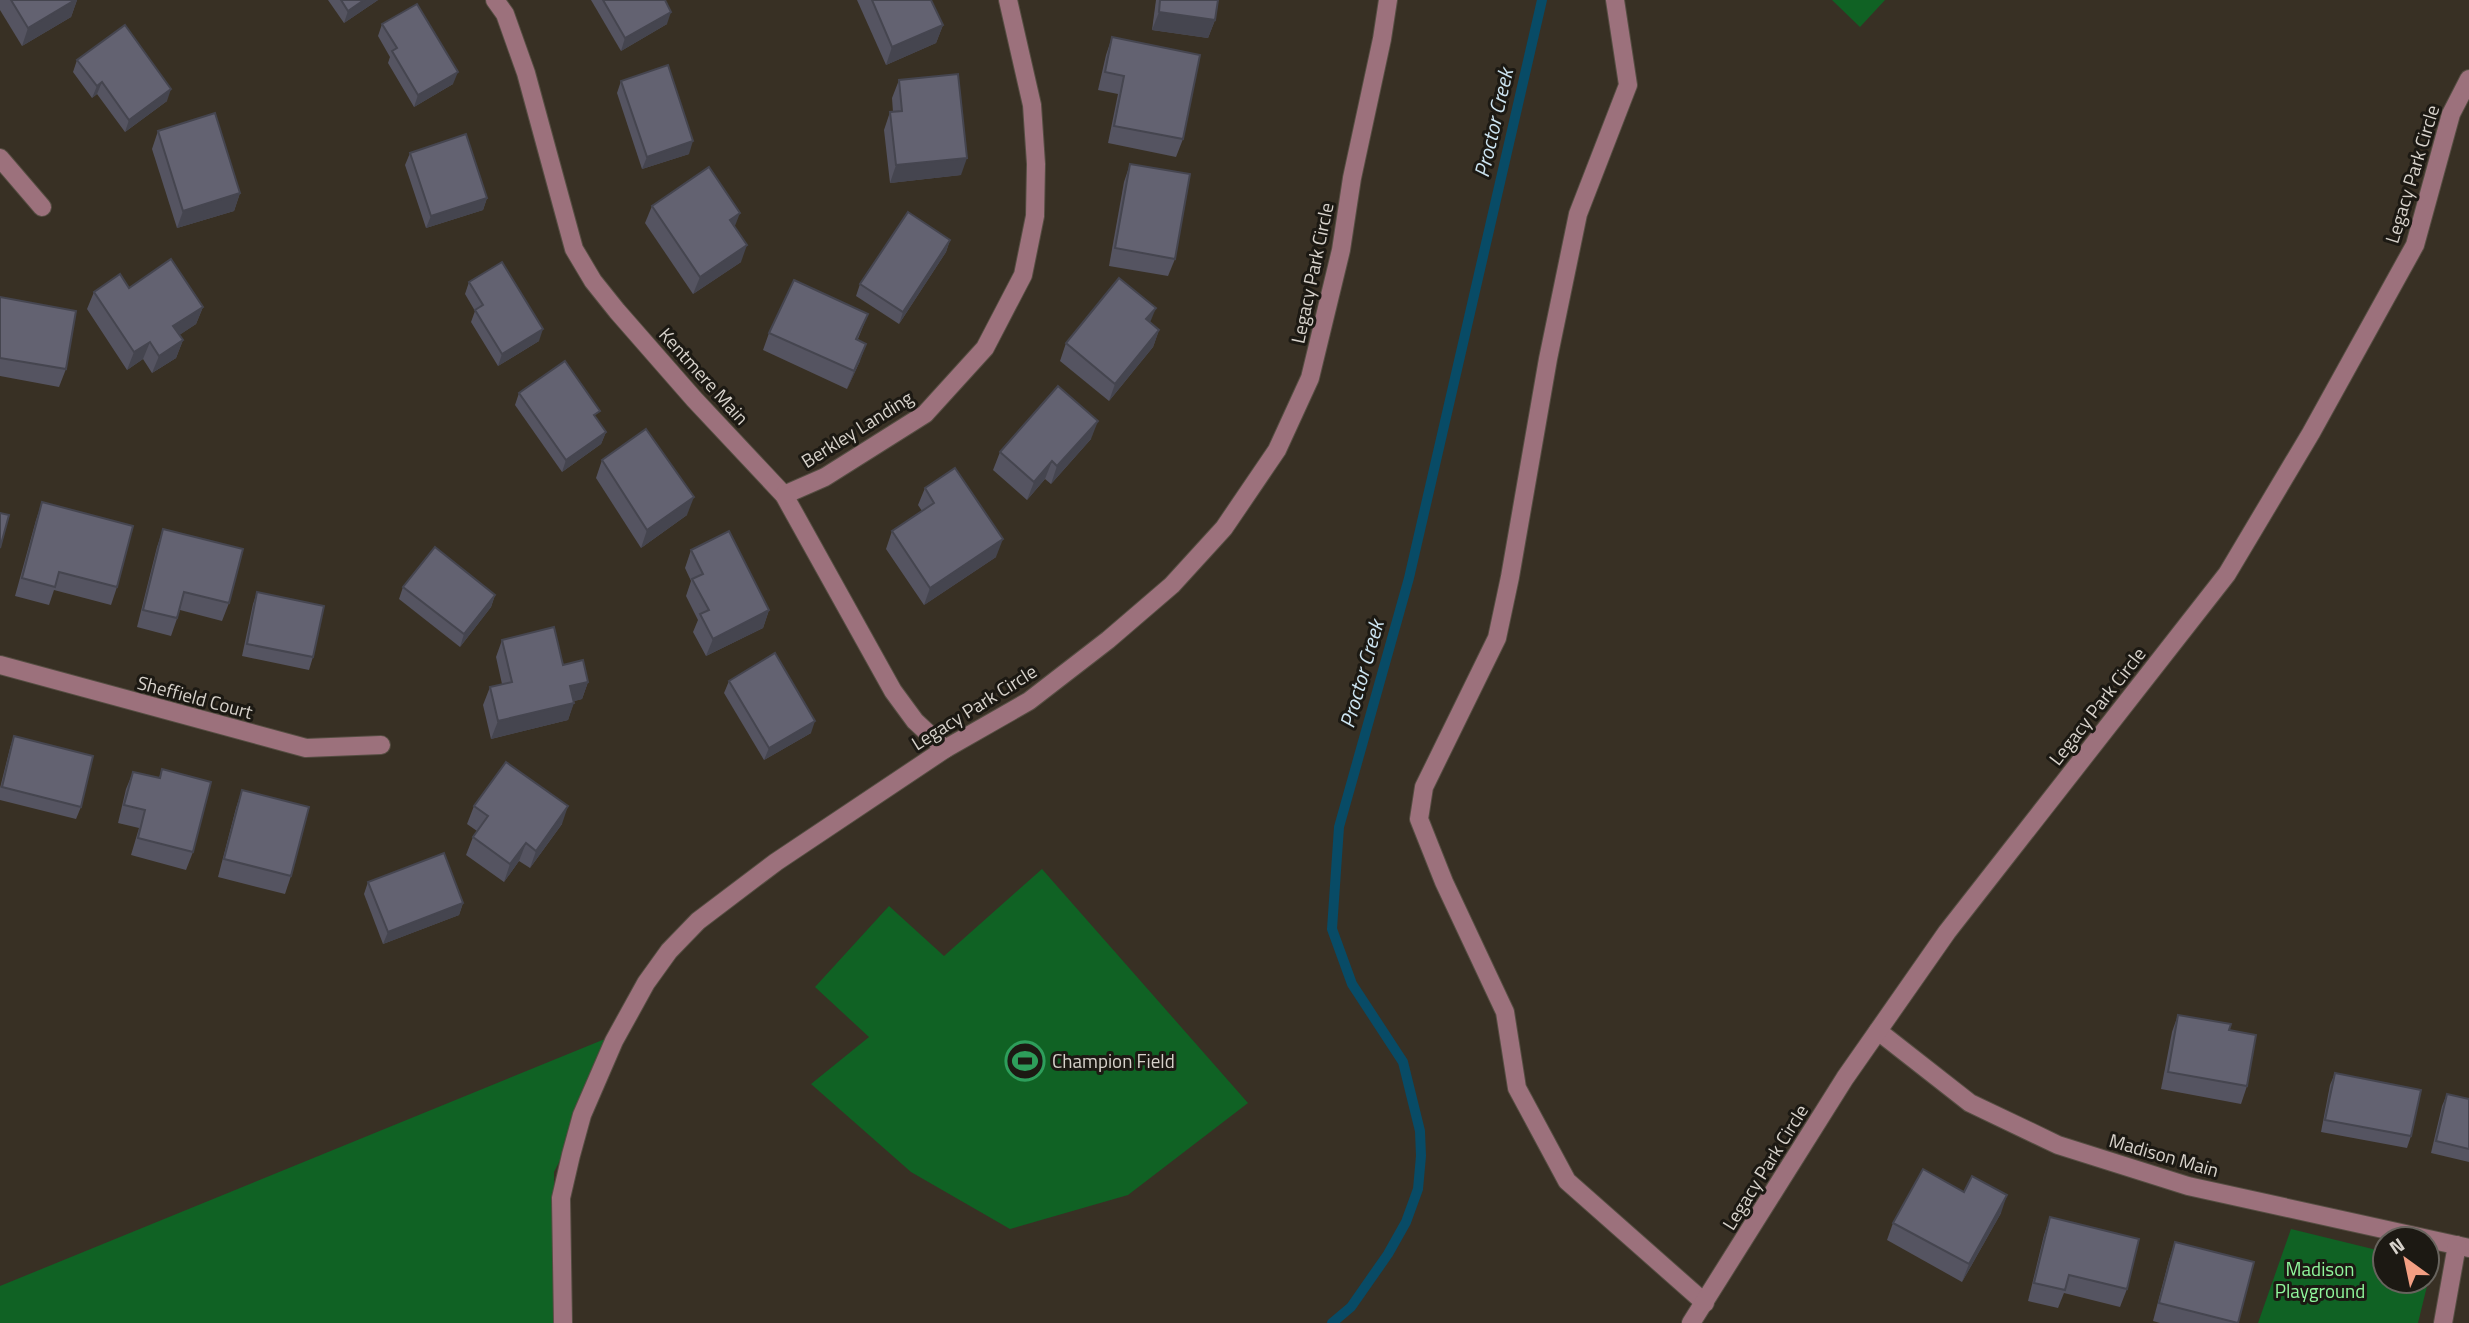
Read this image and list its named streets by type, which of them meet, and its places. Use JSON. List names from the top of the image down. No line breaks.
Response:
{"streets":{"street":["Legacy Park Circle","Kentmere Main","Berkley Landing","Sheffield Court","Madison Main"]},"crossings":[["Legacy Park Circle","Kentmere Main"],["Legacy Park Circle","Madison Main"],["Kentmere Main","Berkley Landing"]],"water":["Proctor Creek"],"parks":["Madison Playground"],"places":{"sports":["Champion Field"]},"north":"top left"}
